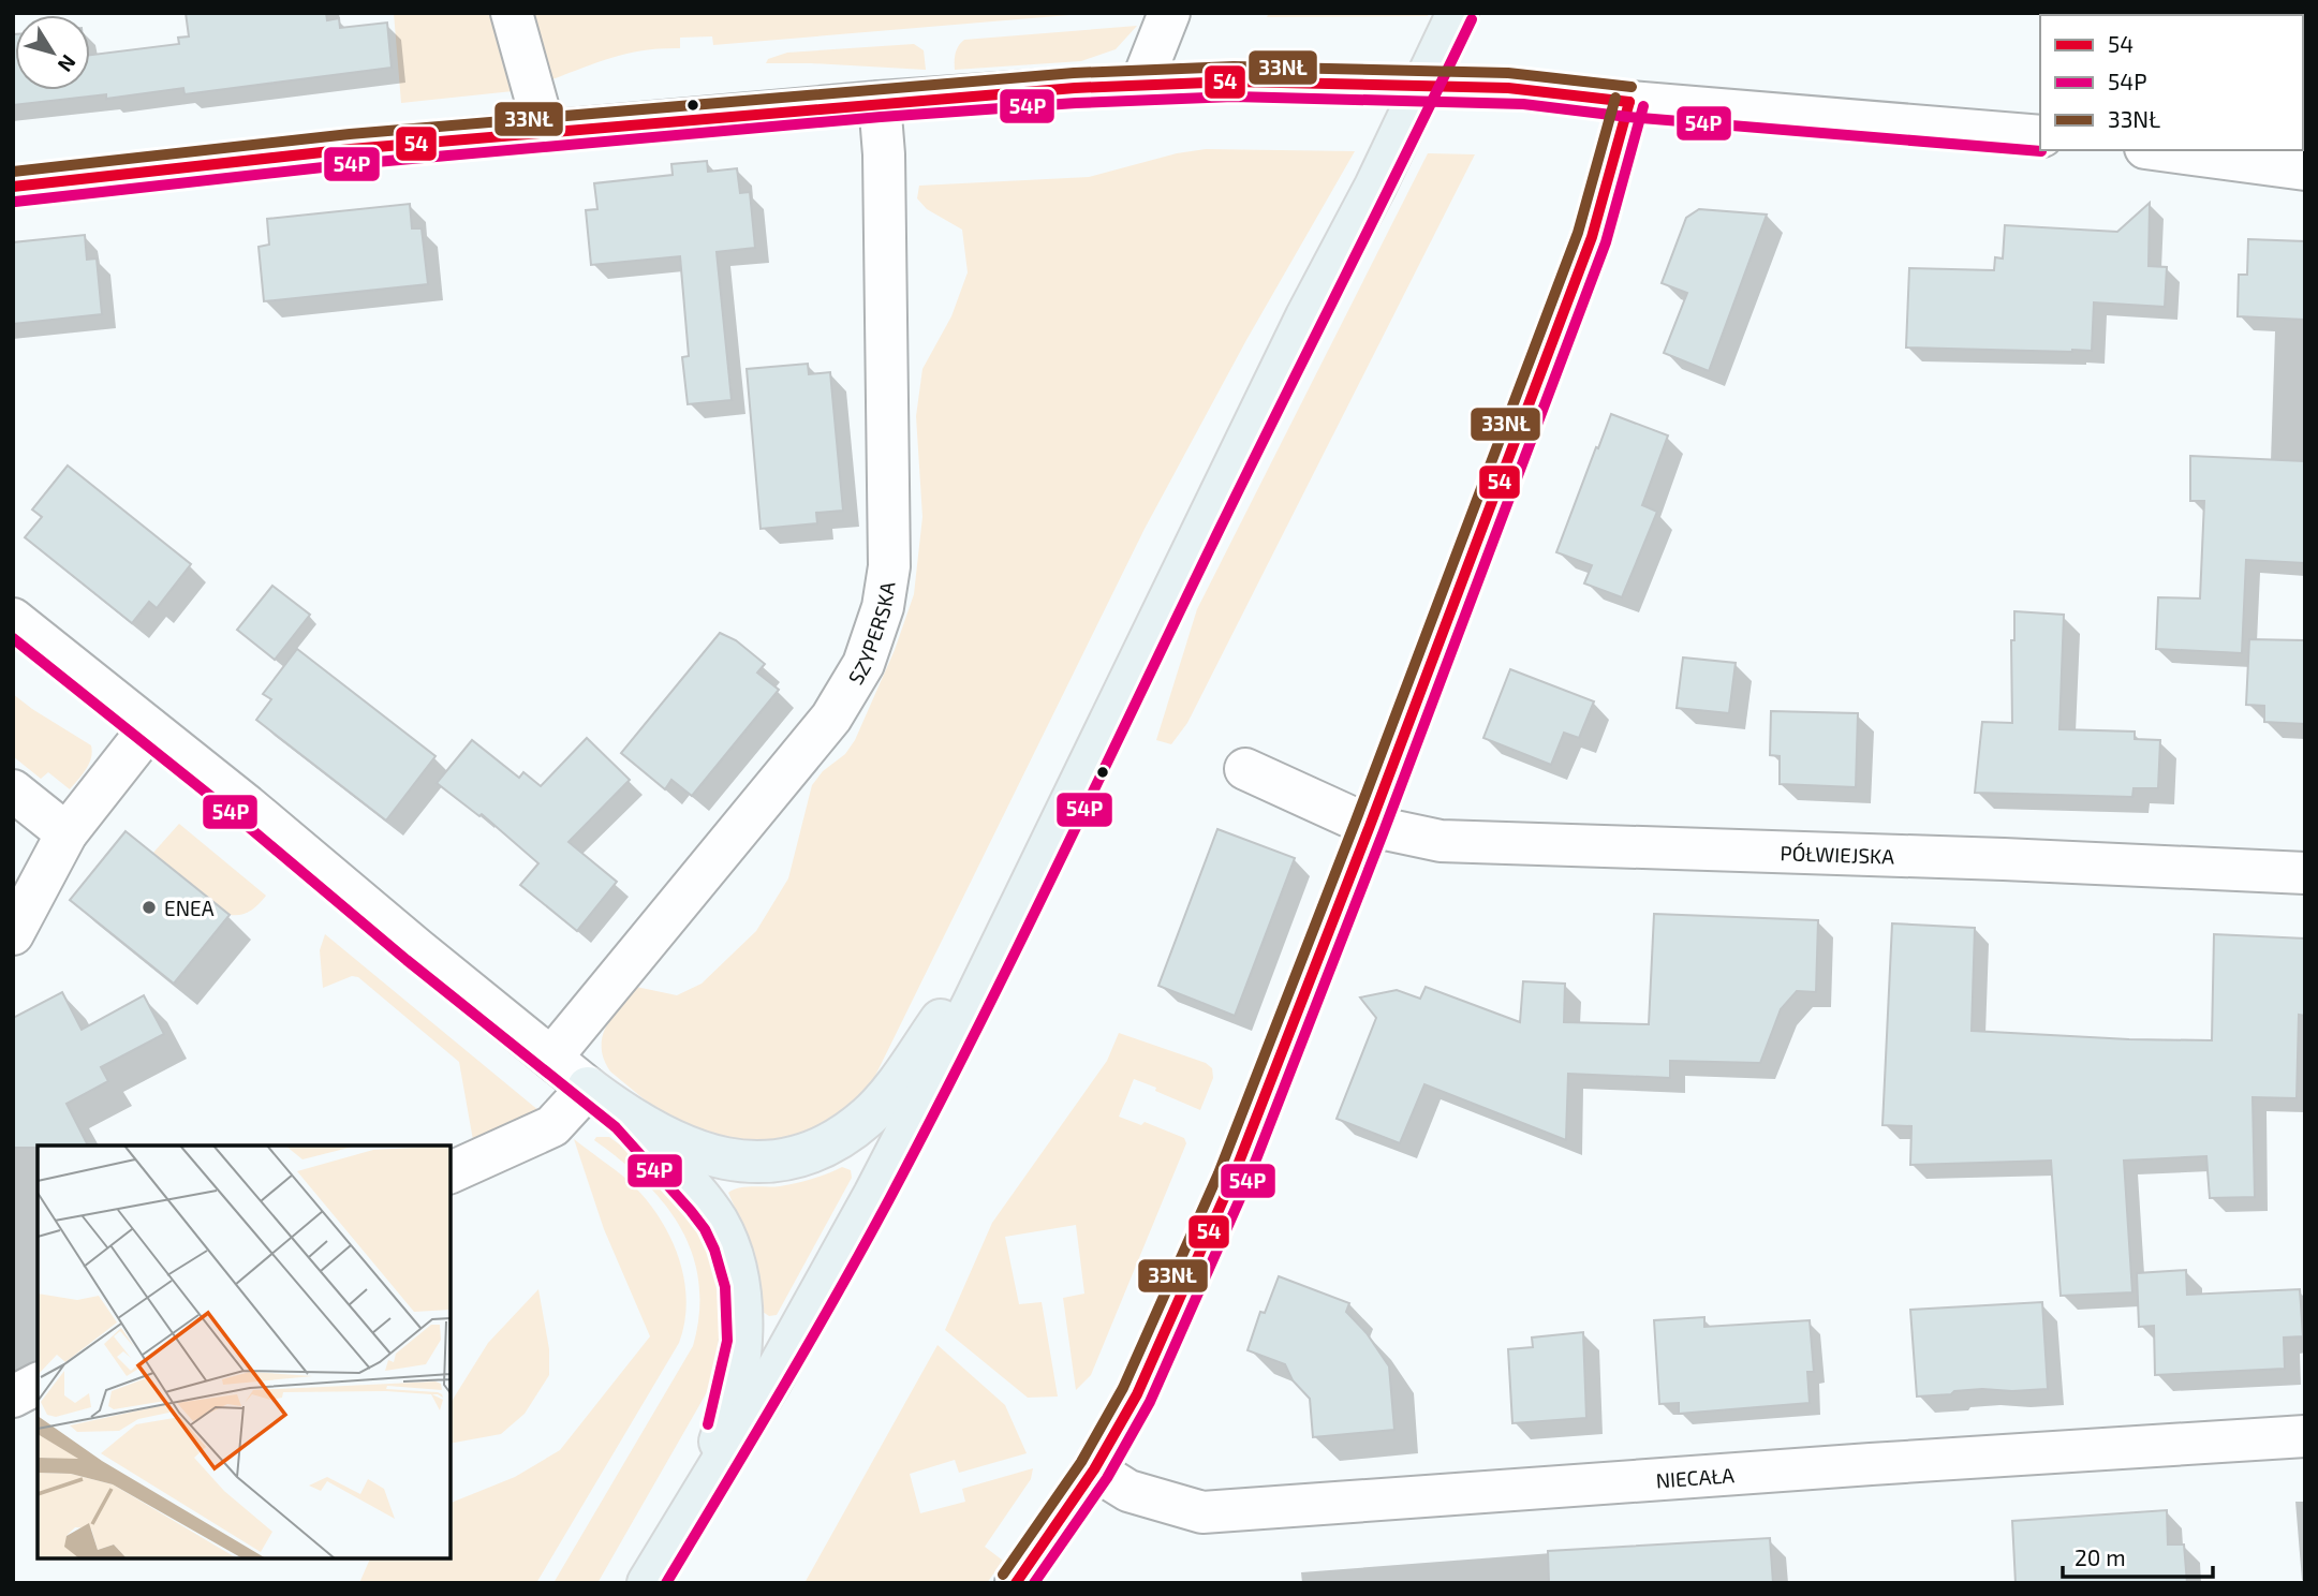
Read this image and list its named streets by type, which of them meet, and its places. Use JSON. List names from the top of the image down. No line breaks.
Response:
{"streets":{"street":["SZYPERSKA","PÓŁWIEJSKA","NIECAŁA"]},"places":["ENEA"],"lines":["transit line 54P","transit line 33NŁ","transit line 54"],"legend":["54","54P","33NŁ"],"scale_bar":"20 m","north":"bottom right"}
